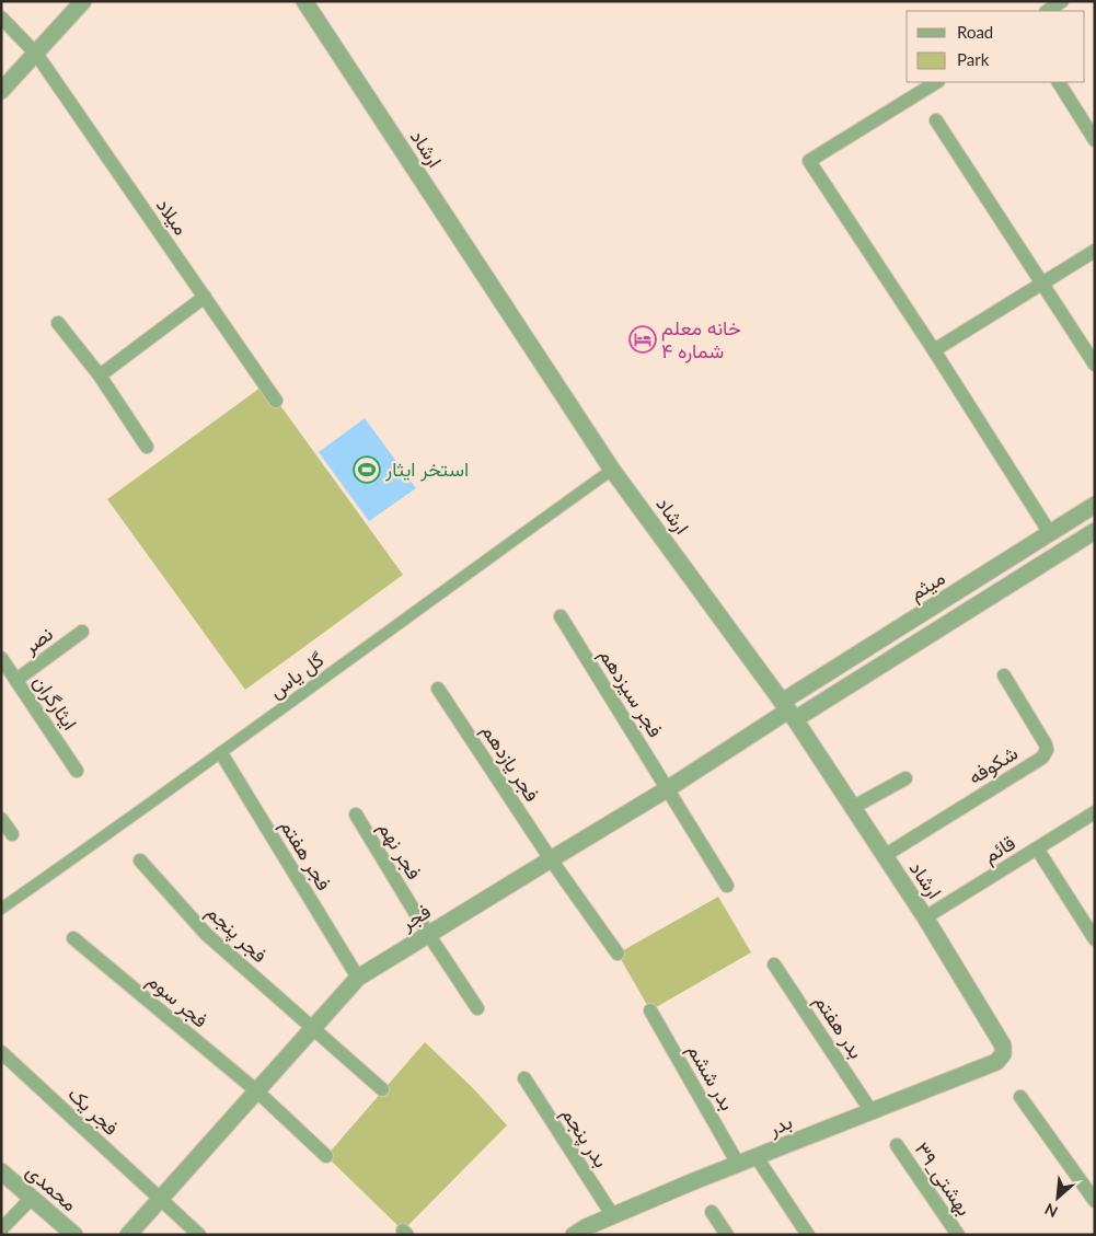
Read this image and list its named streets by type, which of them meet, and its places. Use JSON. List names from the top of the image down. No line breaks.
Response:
{"streets":{"street":["ارشاد","میلاد","میثم","نصر","گل یاس","فجر سیزدهم","ایثارگران","فجر یازدهم","شکوفه","قائم","فجر نهم","فجر هفتم","فجر","فجر پنجم","فجر سوم","بدر هفتم","بدر ششم","فجر یک","بدر","بدر پنجم","۳۹_بهشتی","محمدی"]},"crossings":[["ارشاد","میثم"],["ارشاد","گل یاس"],["ارشاد","شکوفه"],["ارشاد","قائم"],["ارشاد","فجر"],["ارشاد","بدر"],["میثم","فجر"],["نصر","ایثارگران"],["گل یاس","فجر هفتم"],["فجر سیزدهم","فجر"],["فجر یازدهم","فجر"],["فجر نهم","فجر"],["فجر هفتم","فجر"],["فجر","فجر پنجم"],["فجر","فجر سوم"],["فجر","فجر یک"],["بدر هفتم","بدر"],["بدر ششم","بدر"],["بدر","بدر پنجم"]],"places":{"hotel":["خانه معلم شماره ۴"],"sports":["استخر ایثار"]},"legend":["Road","Park"],"north":"bottom left"}
